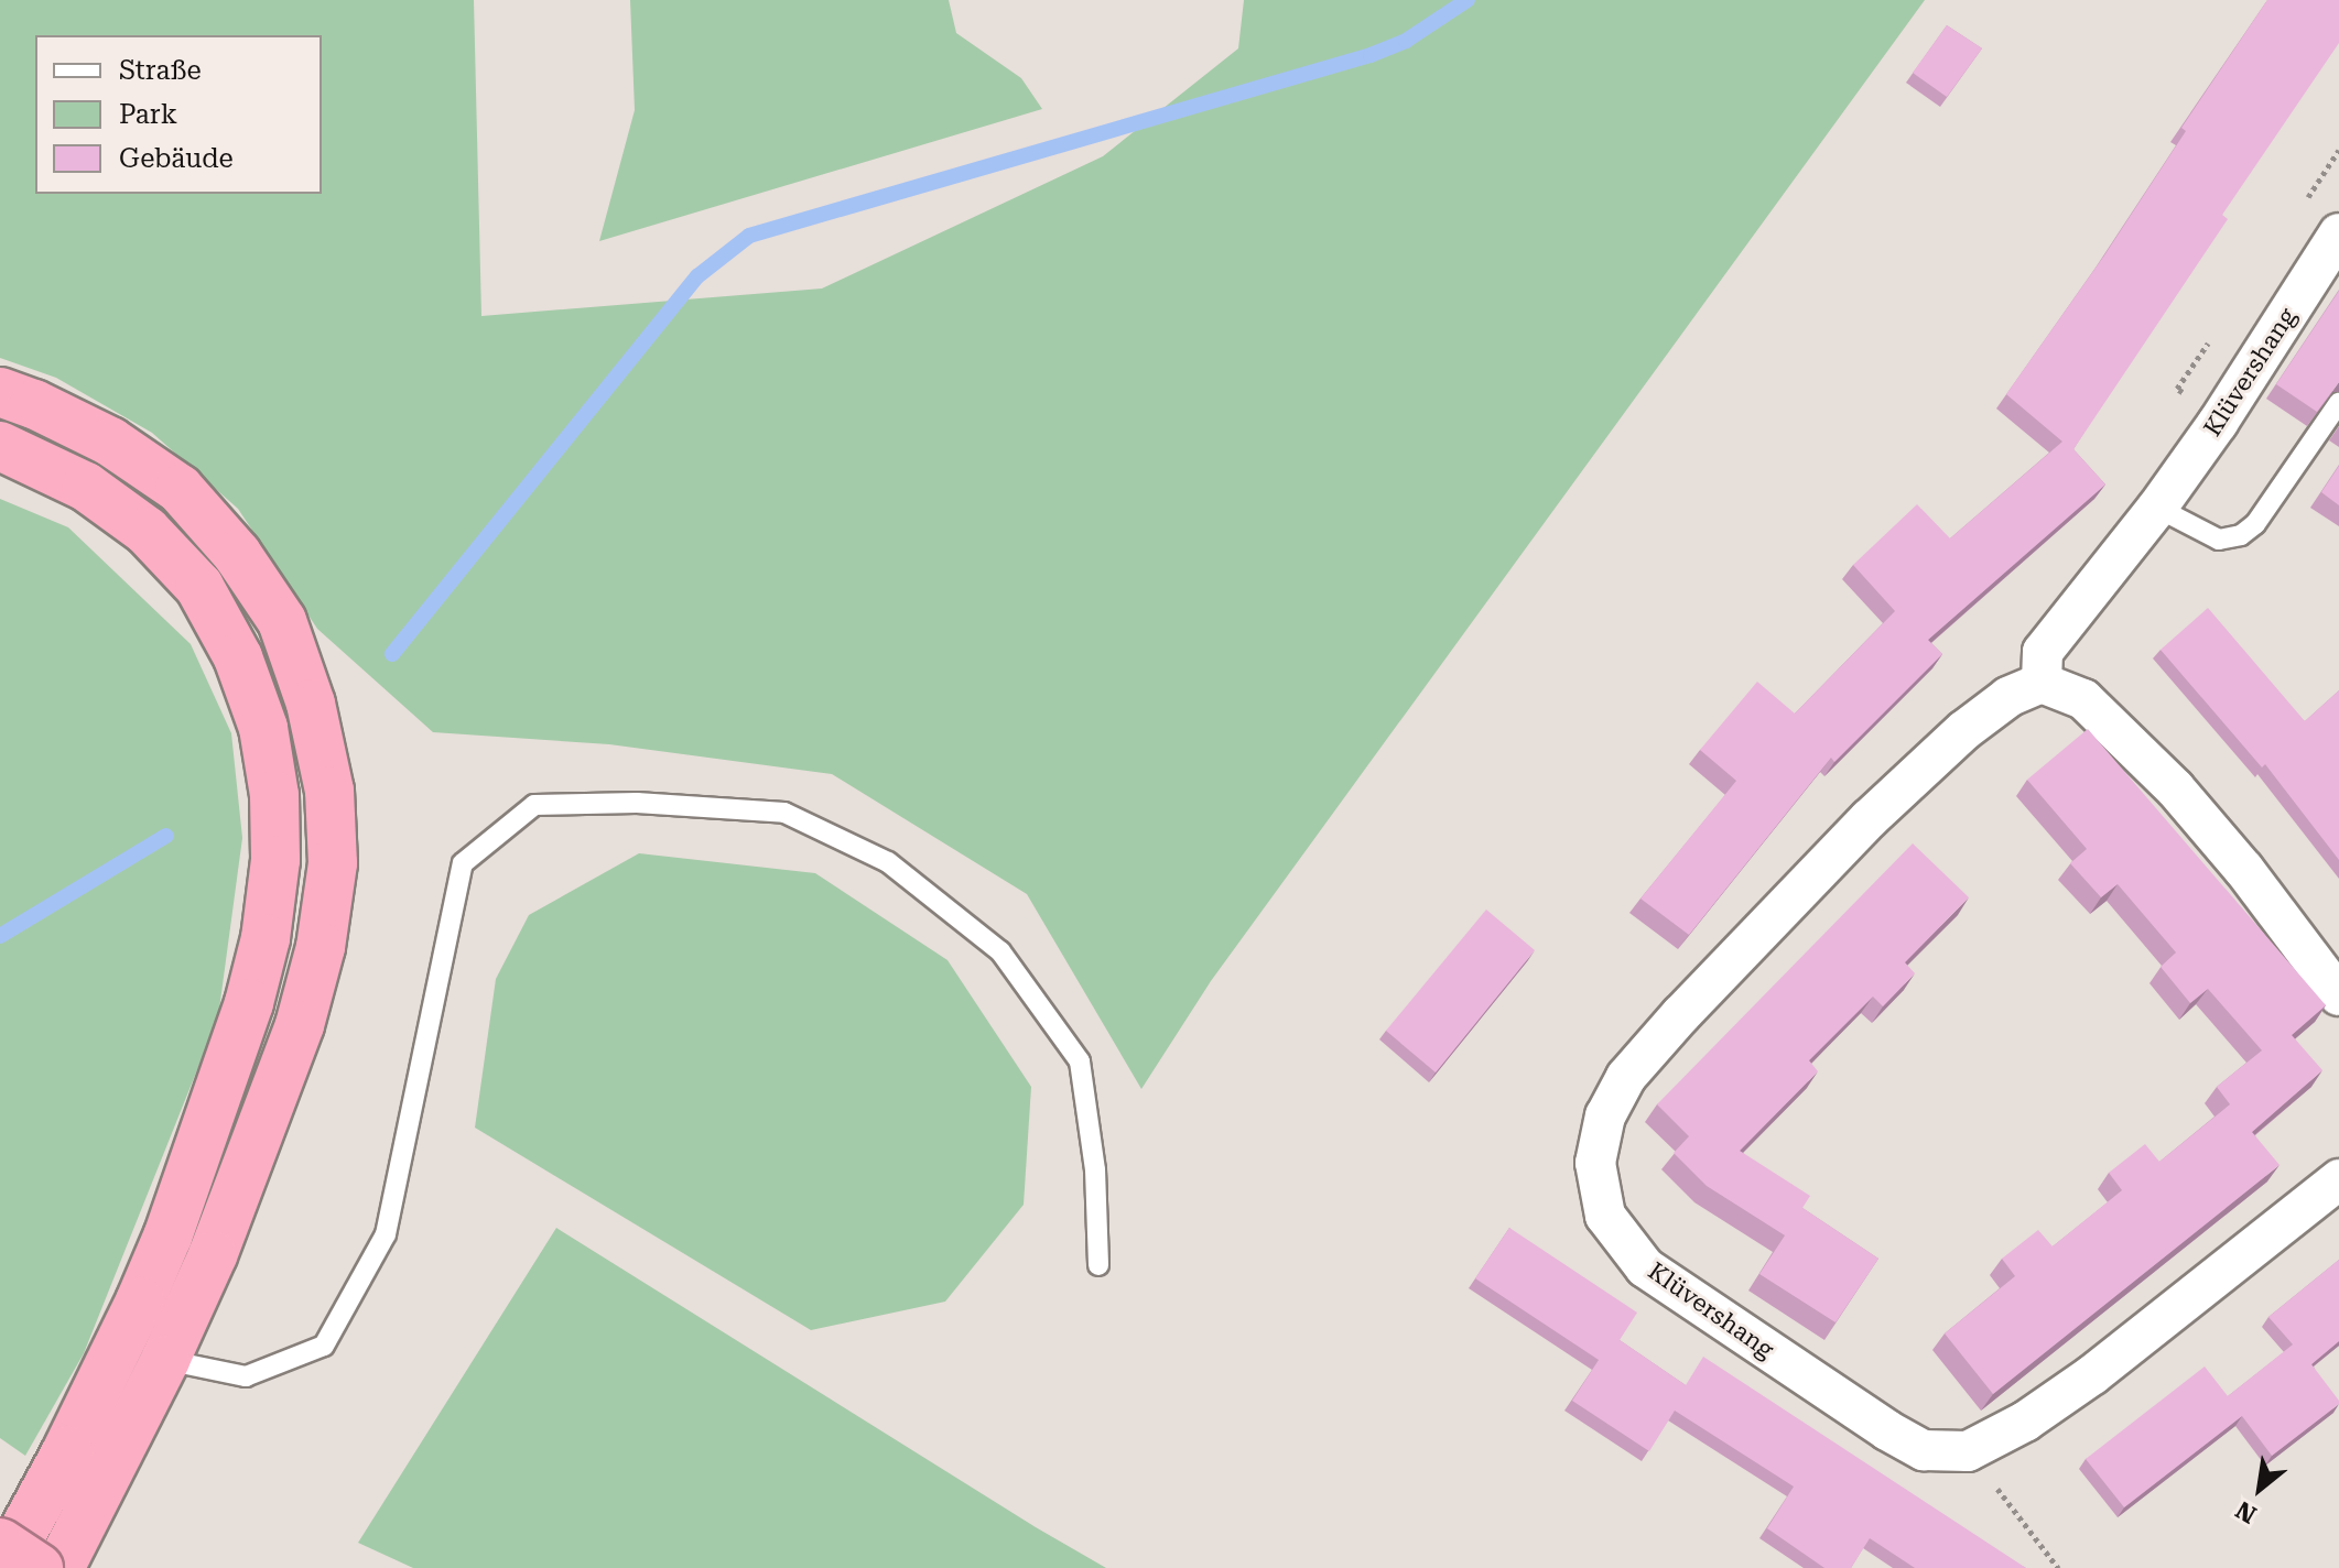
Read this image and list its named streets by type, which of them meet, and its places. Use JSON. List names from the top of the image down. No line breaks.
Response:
{"streets":{"street":["Klüvershang"]},"legend":["Straße","Park","Gebäude"],"north":"bottom left"}
